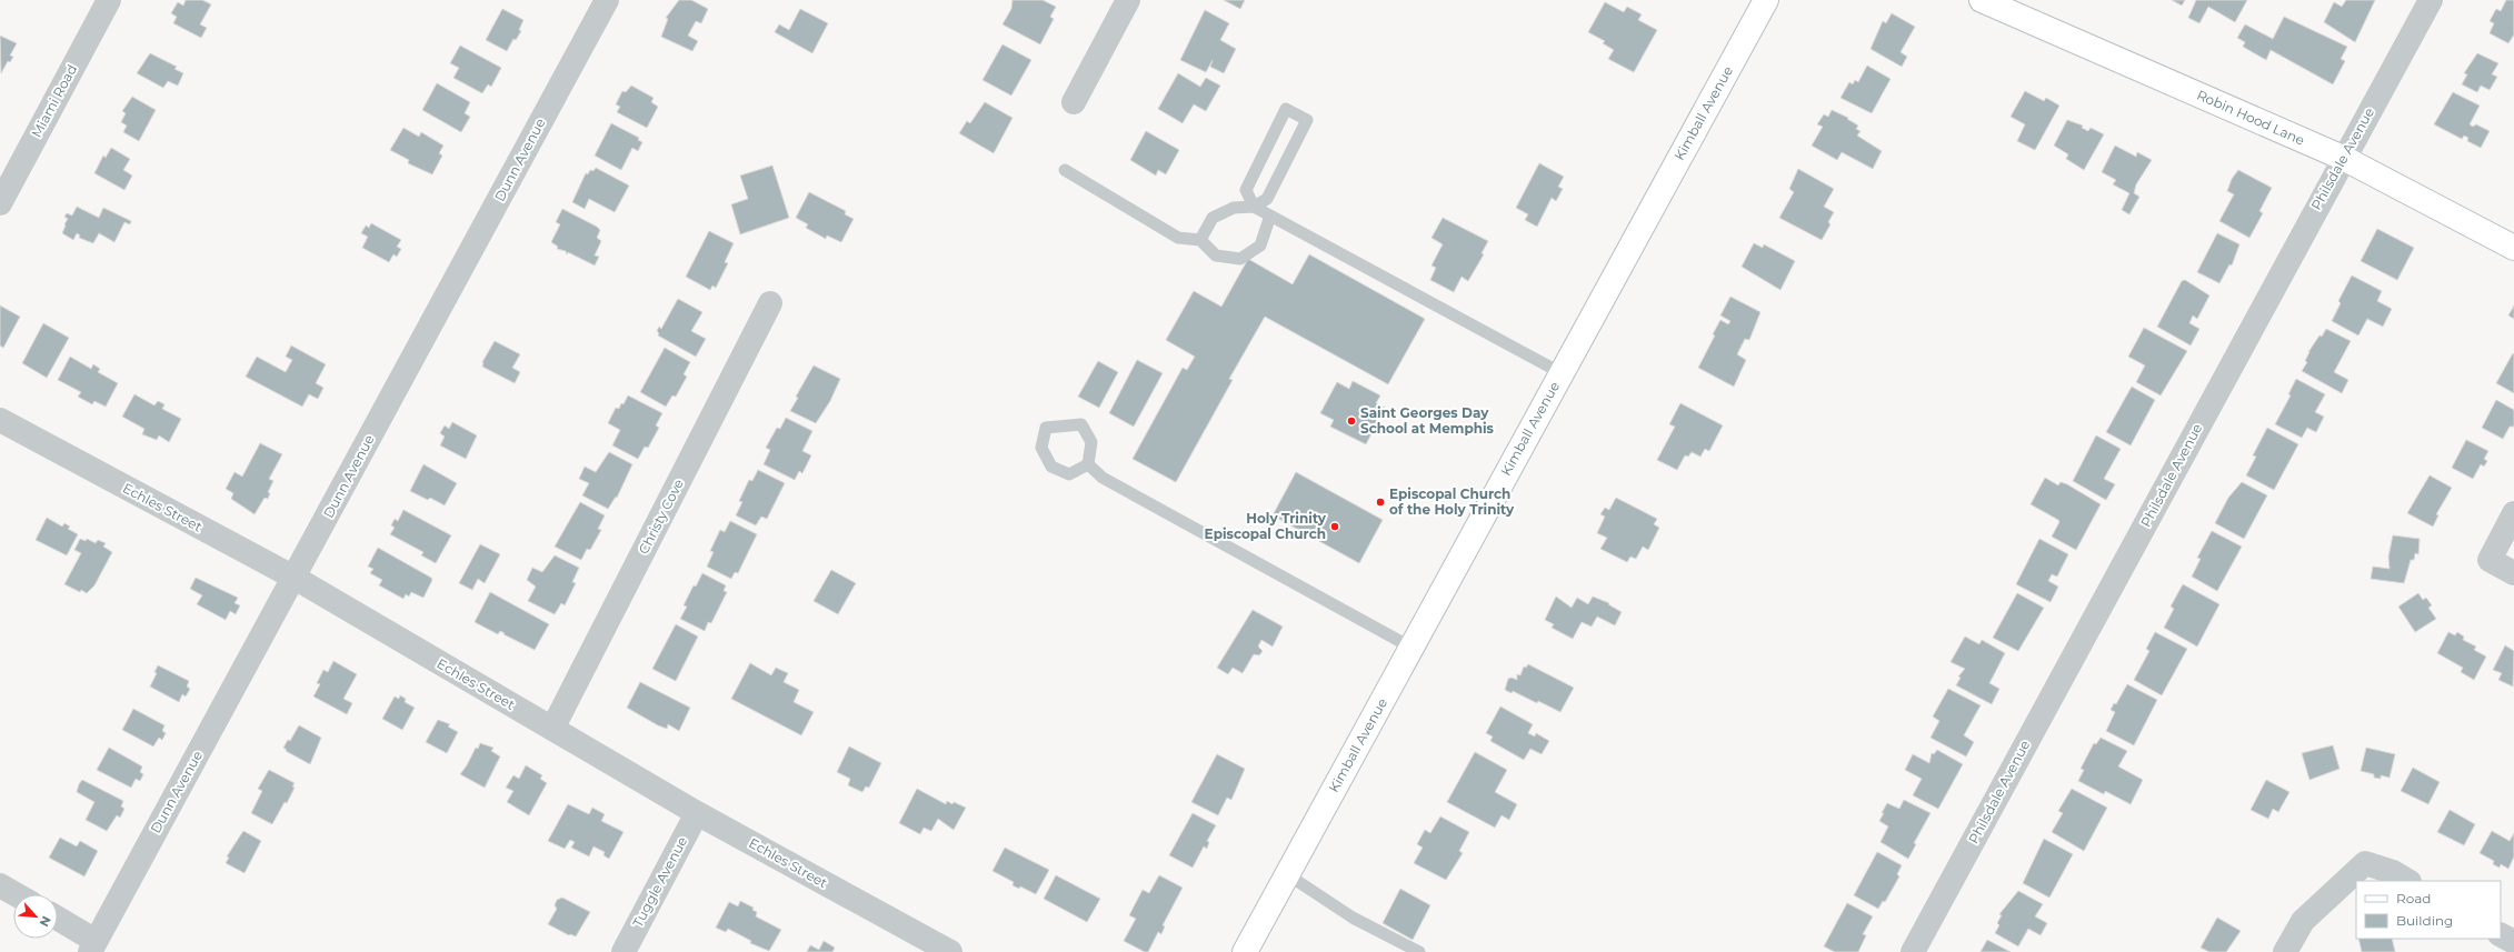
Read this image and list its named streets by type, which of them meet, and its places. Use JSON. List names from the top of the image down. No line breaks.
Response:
{"streets":{"main road":["Kimball Avenue","Robin Hood Lane"],"street":["Miami Road","Philsdale Avenue","Dunn Avenue","Echles Street","Christy Cove","Tuggle Avenue"]},"crossings":[["Robin Hood Lane","Philsdale Avenue"],["Dunn Avenue","Echles Street"],["Echles Street","Christy Cove"],["Echles Street","Tuggle Avenue"]],"places":["Saint Georges Day School at Memphis","Episcopal Church of the Holy Trinity","Holy Trinity Episcopal Church"],"legend":["Road","Building"],"north":"bottom right"}
